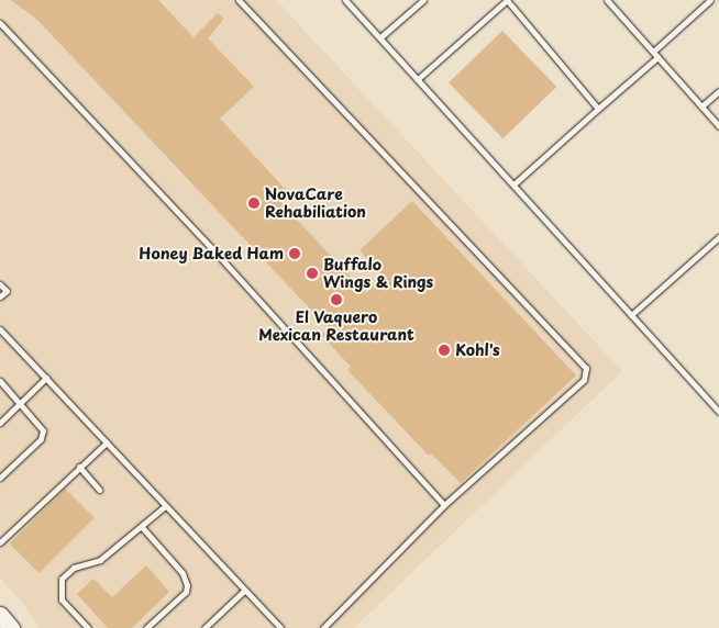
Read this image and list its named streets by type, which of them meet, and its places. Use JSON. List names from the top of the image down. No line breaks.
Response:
{"places":["NovaCare Rehabiliation","Honey Baked Ham","Buffalo Wings & Rings","El Vaquero Mexican Restaurant","Kohl's"]}
